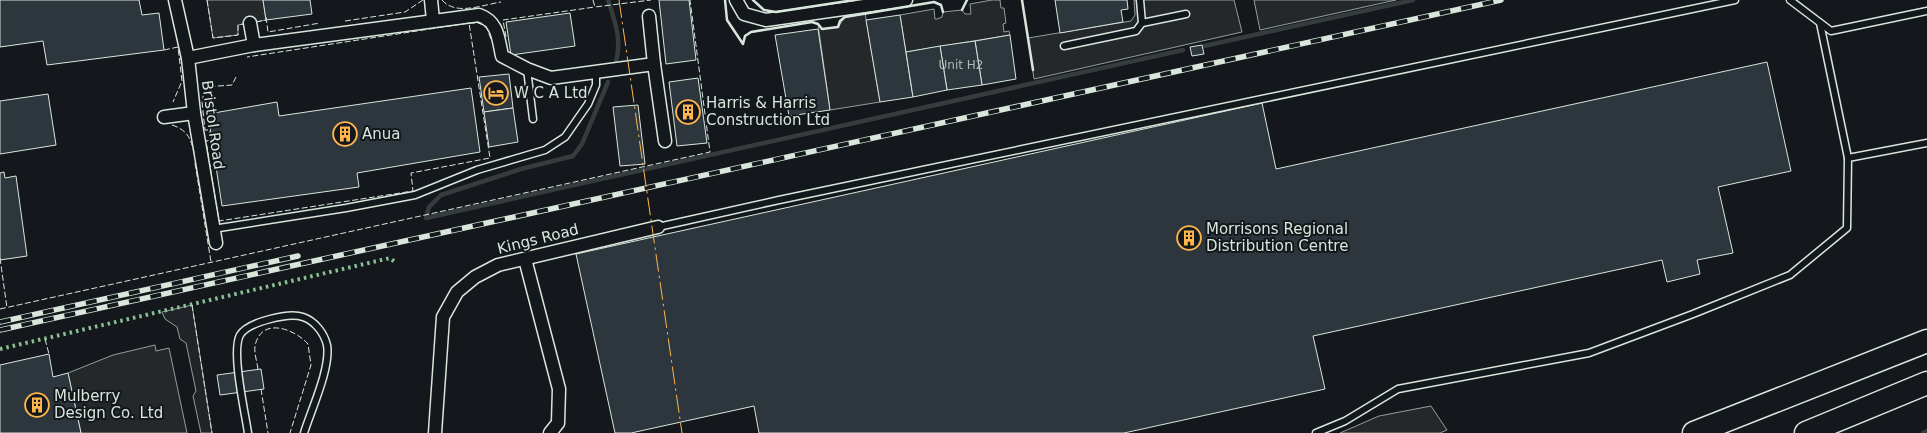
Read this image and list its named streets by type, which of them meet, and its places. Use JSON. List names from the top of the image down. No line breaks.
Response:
{"streets":{"street":["Bristol Road","Kings Road"]},"places":{"hotel":["W C A Ltd"],"building":["Harris & Harris Construction Ltd","Anua","Morrisons Regional Distribution Centre","Mulberry Design Co. Ltd"]},"house_numbers":["Unit H2"]}
